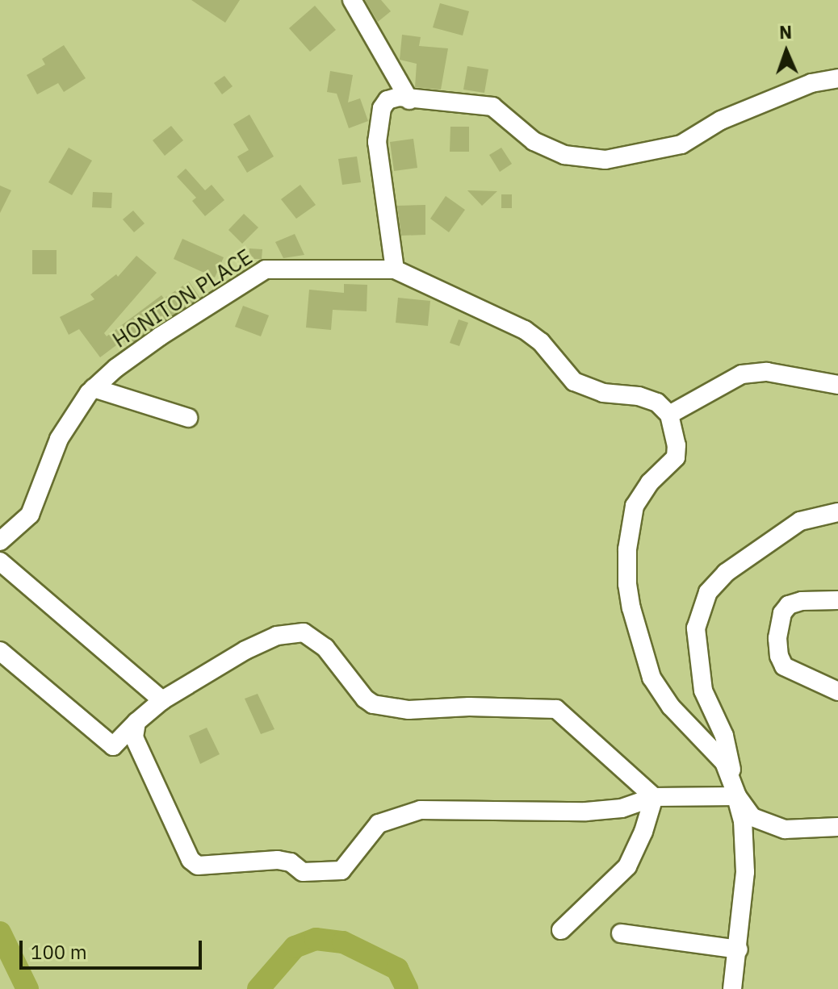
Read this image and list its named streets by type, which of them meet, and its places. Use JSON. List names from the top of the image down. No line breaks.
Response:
{"streets":{"street":["HONITON PLACE"]},"scale_bar":"100 m","north":"top"}
